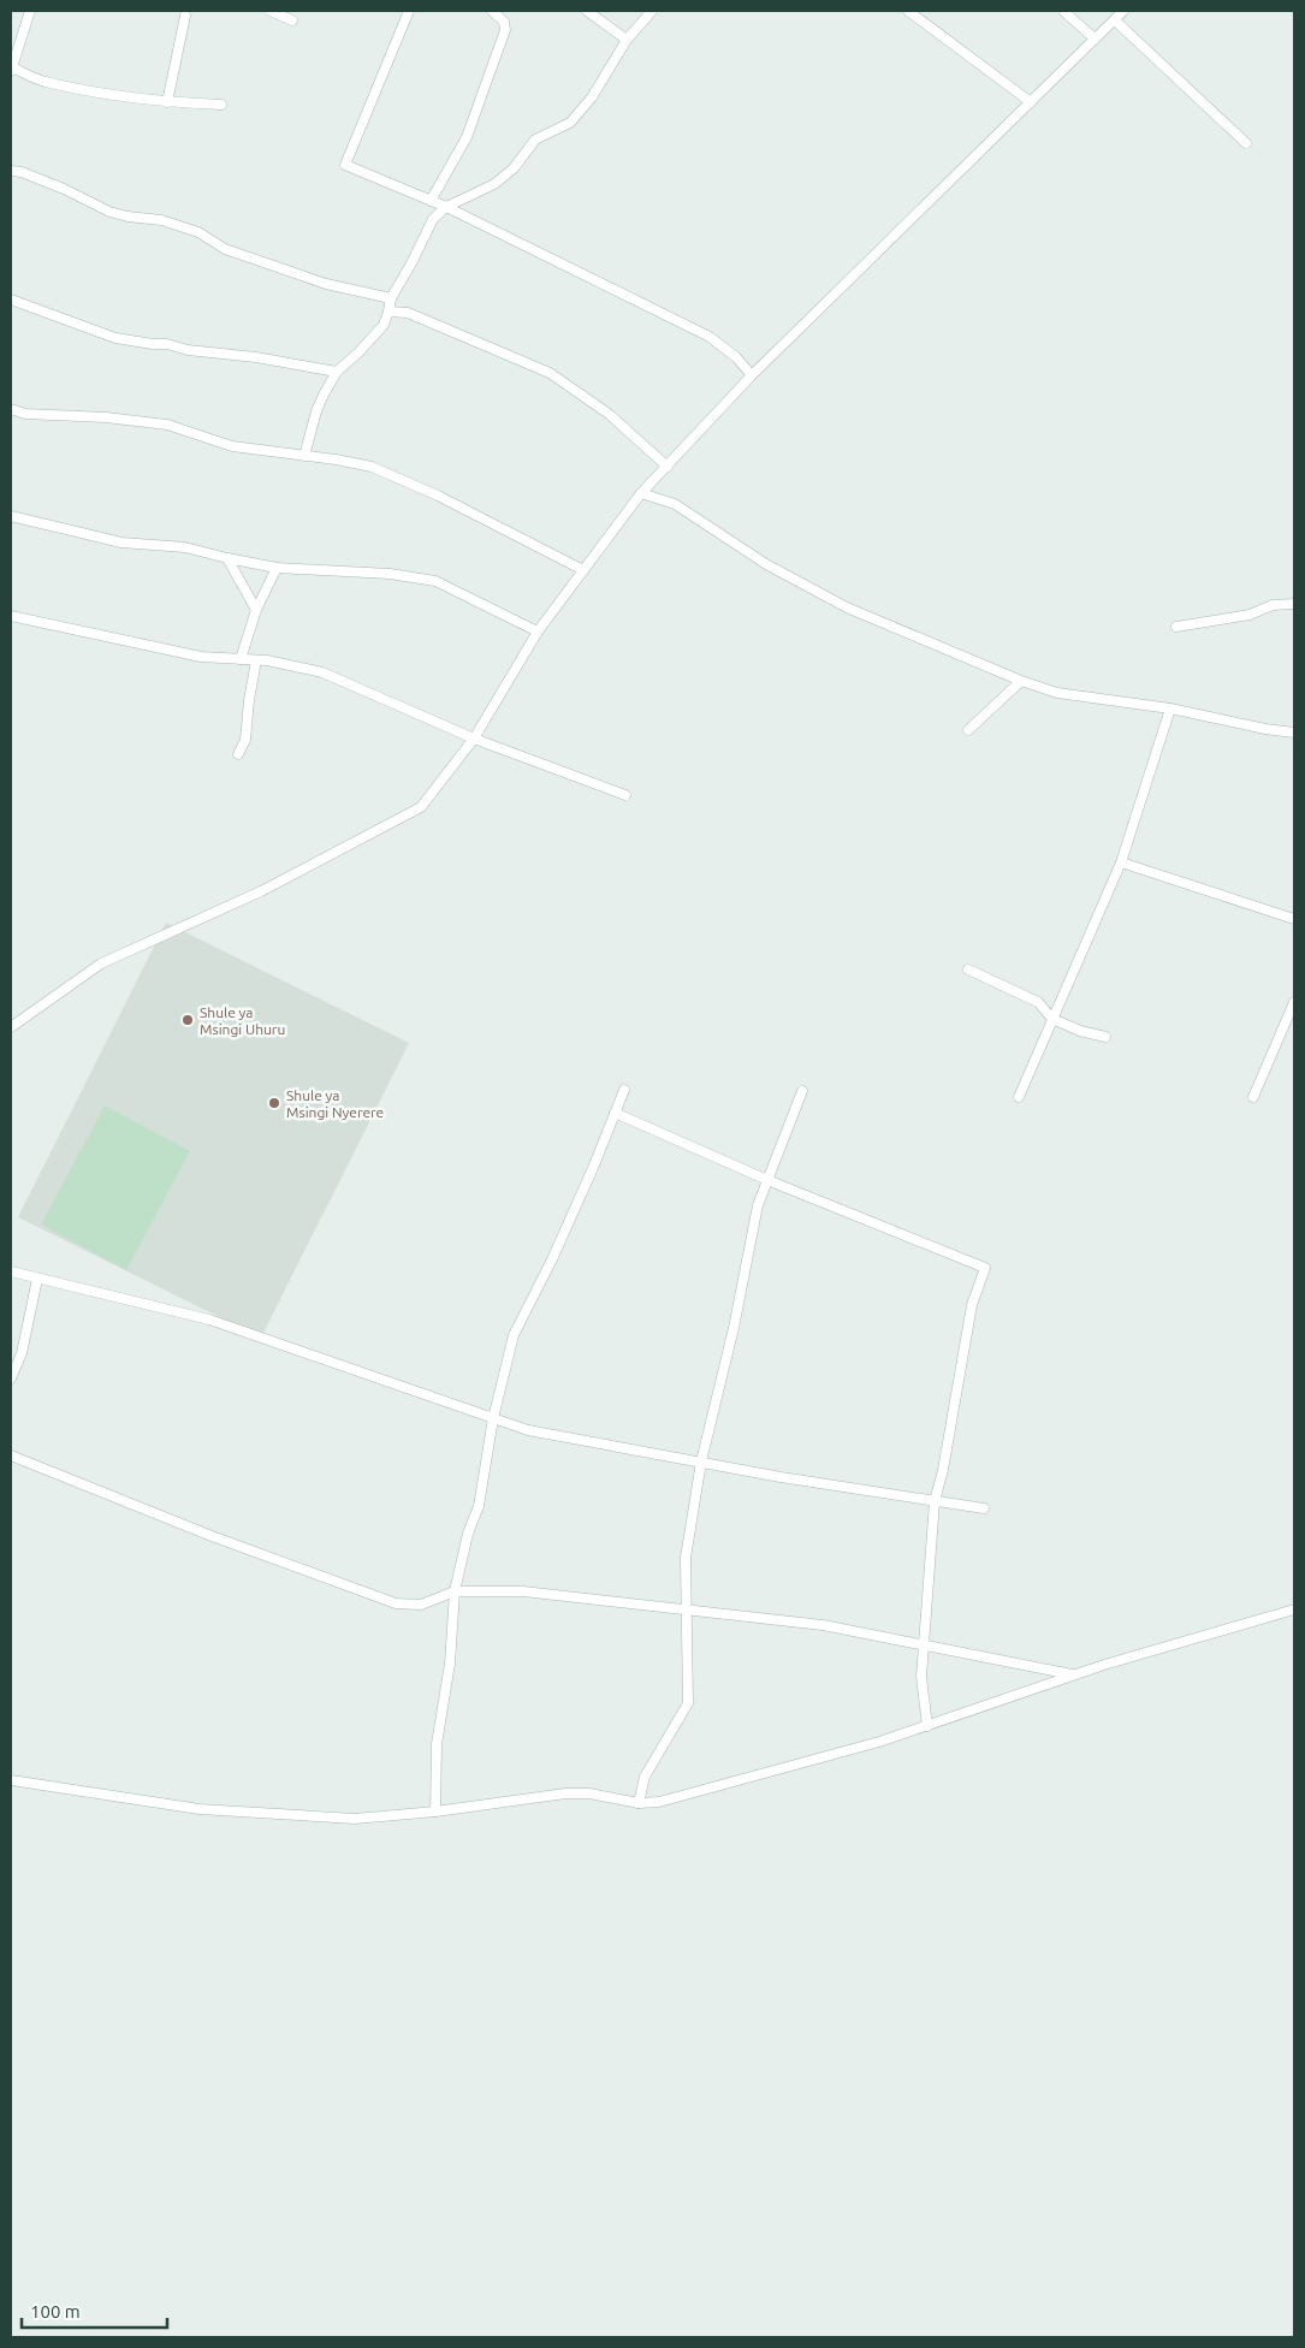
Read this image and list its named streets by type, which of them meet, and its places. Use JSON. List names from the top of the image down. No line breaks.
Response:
{"places":["Shule ya Msingi Uhuru","Shule ya Msingi Nyerere"],"scale_bar":"100 m"}
